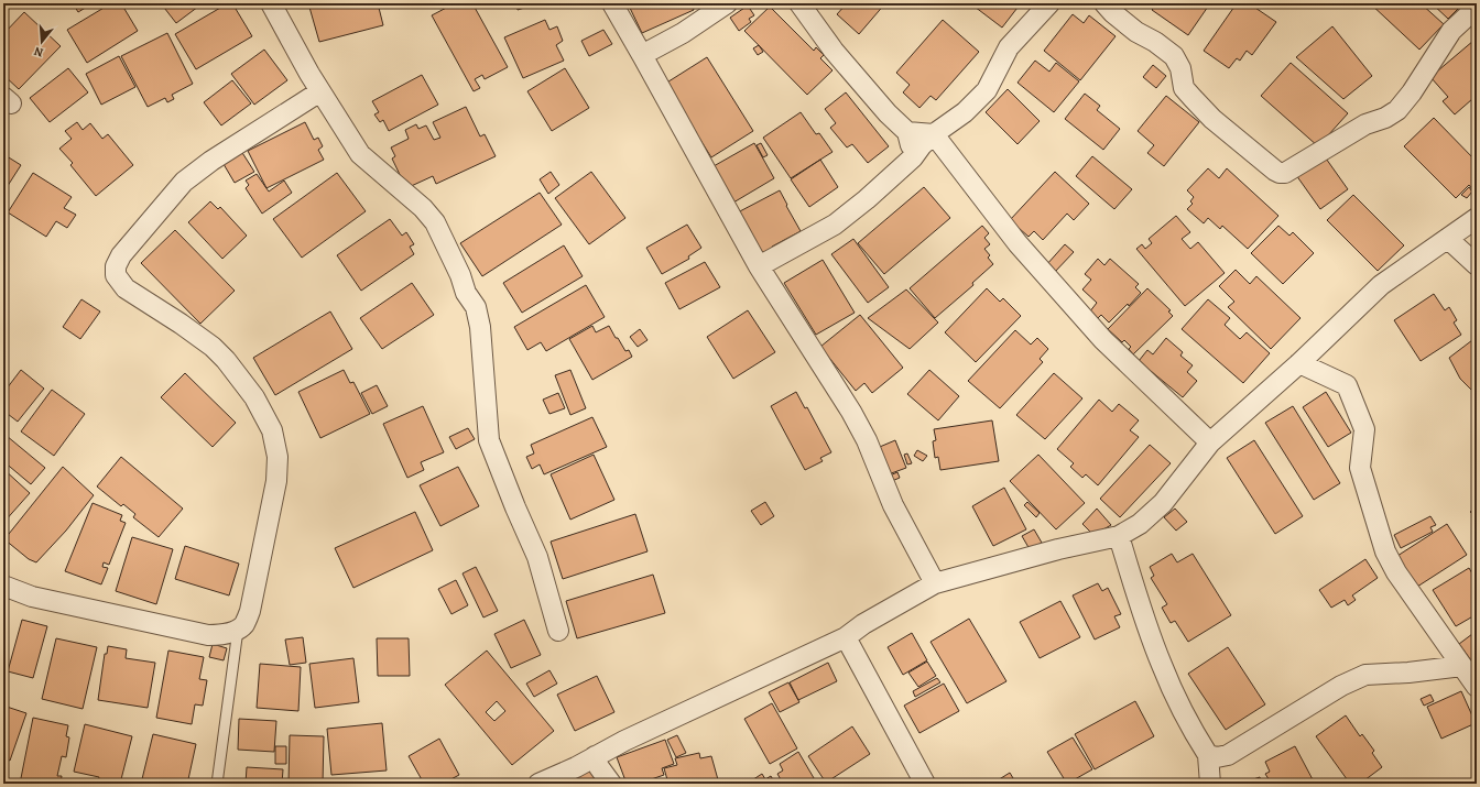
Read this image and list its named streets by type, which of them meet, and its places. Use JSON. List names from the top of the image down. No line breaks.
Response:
{"north":"bottom"}
